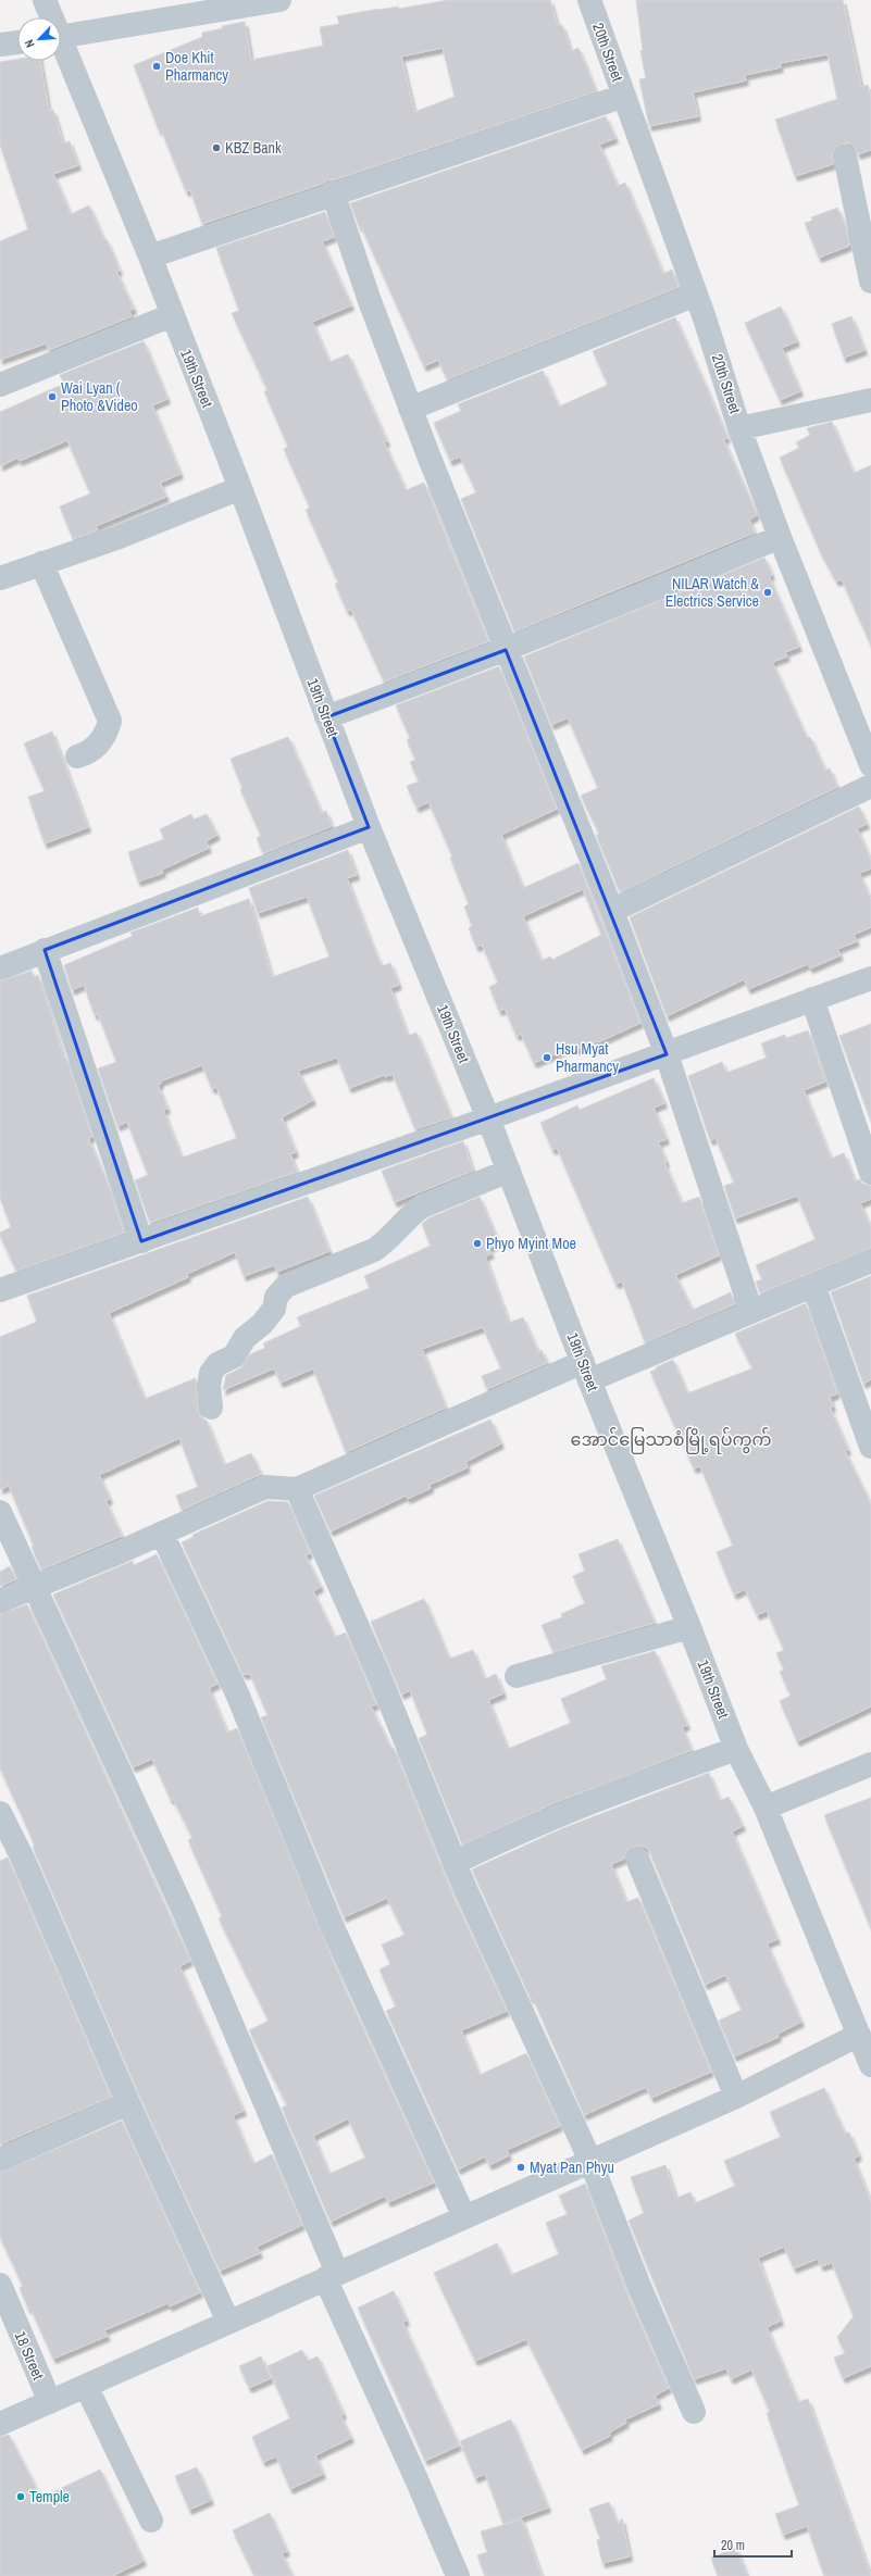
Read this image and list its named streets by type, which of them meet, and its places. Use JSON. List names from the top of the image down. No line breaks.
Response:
{"streets":{"street":["20th Street","19th Street","18 Street"]},"districts":["အောင်မြေသာစံမြို့ရပ်ကွက်"],"places":["Doe Khit Pharmancy","KBZ Bank","Wai Lyan ( Photo &Video","NILAR Watch & Electrics Service","Hsu Myat Pharmancy","Phyo Myint Moe","Myat Pan Phyu","Temple"],"scale_bar":"20 m","north":"bottom left"}
